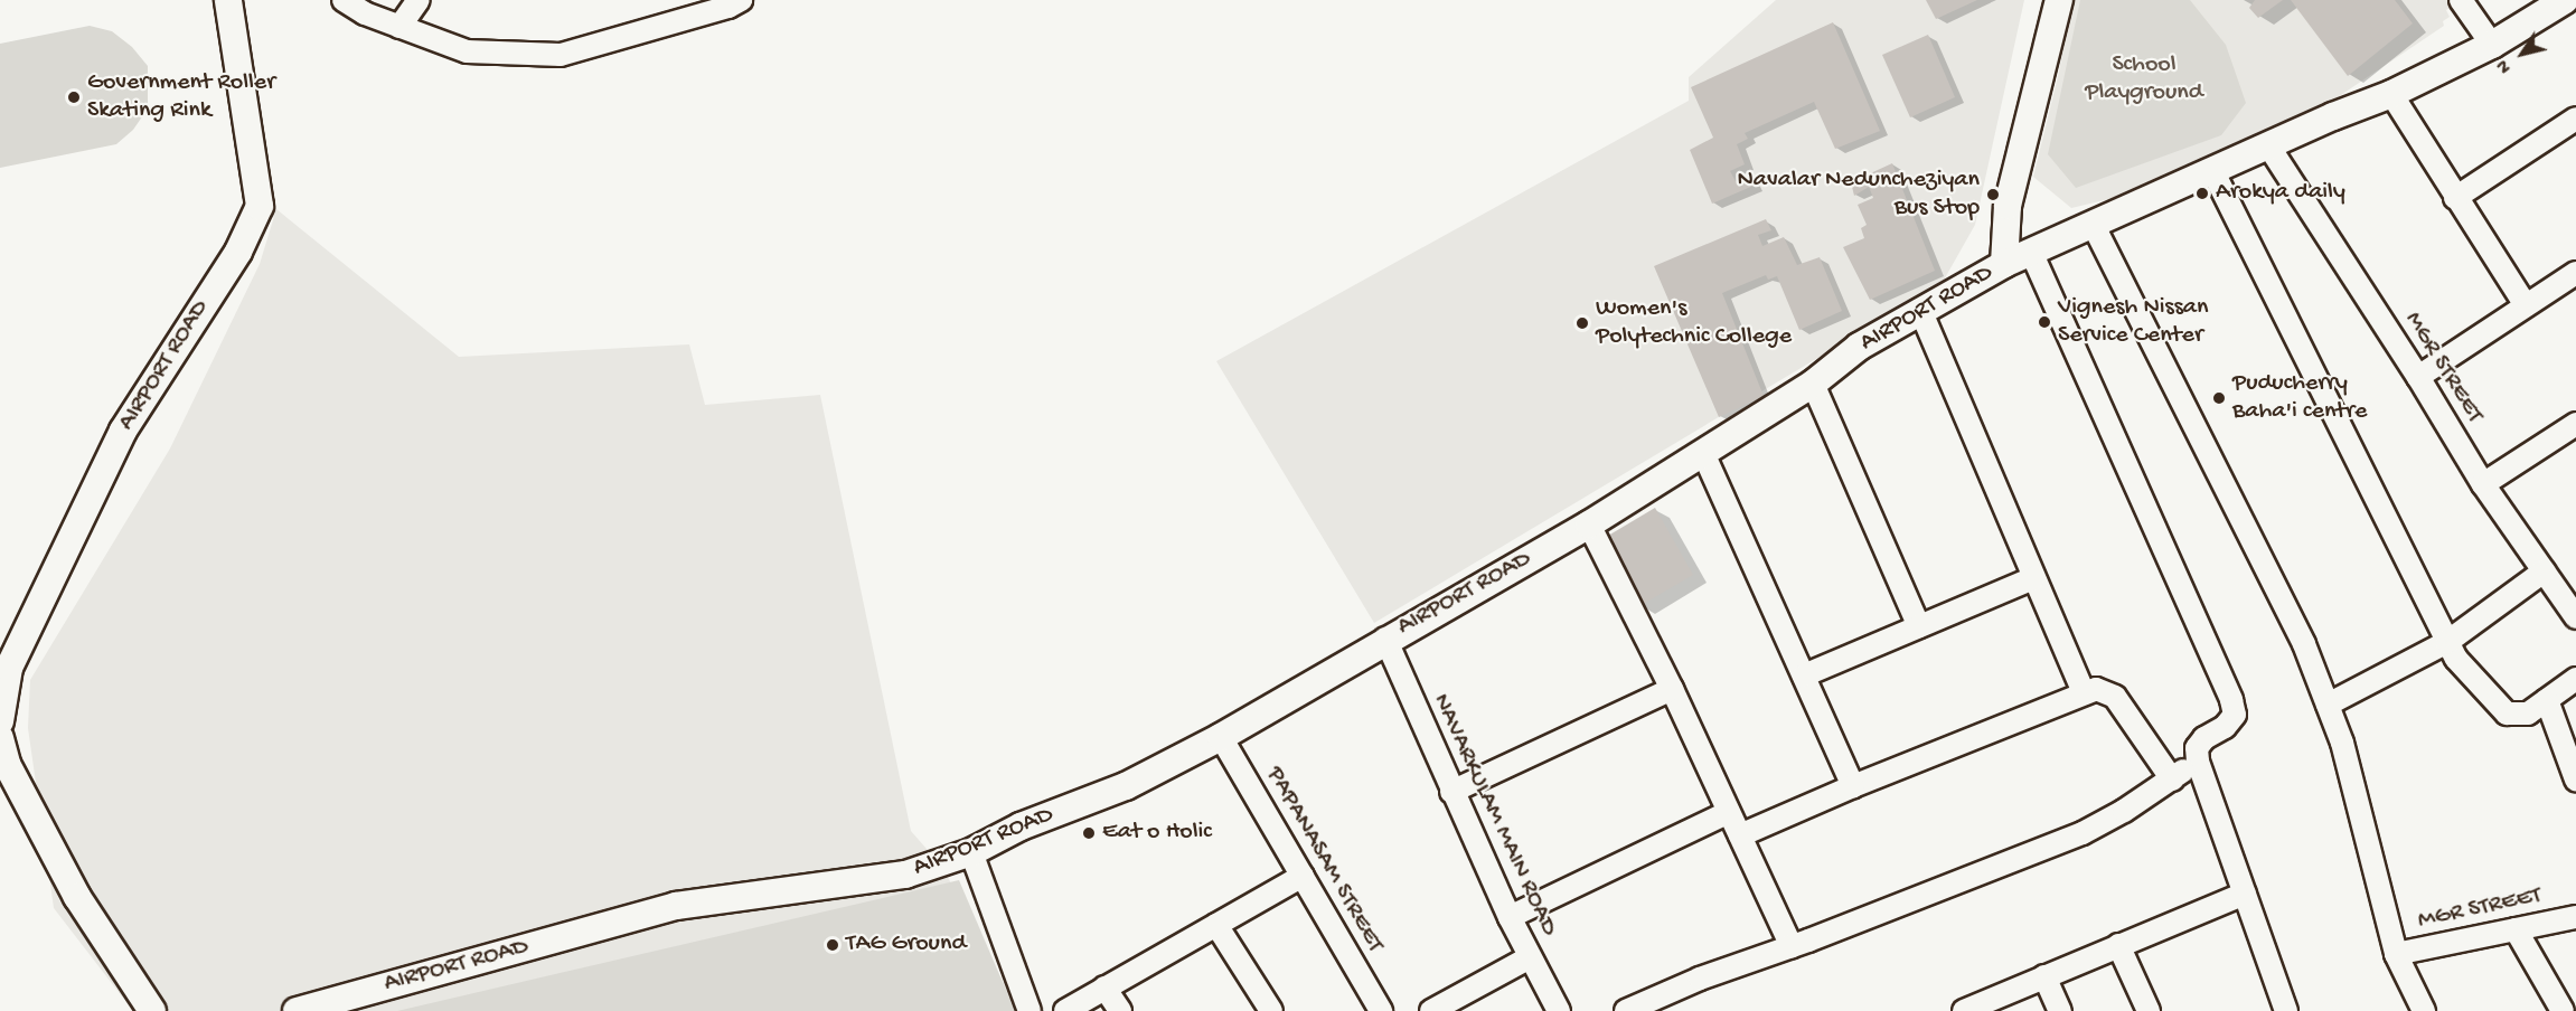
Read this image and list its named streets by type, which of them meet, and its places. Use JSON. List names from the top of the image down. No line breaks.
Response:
{"streets":{"street":["AIRPORT ROAD","MGR STREET","NAVARKULAM MAIN ROAD","PAPANASAM STREET"]},"crossings":[["AIRPORT ROAD","MGR STREET"],["AIRPORT ROAD","NAVARKULAM MAIN ROAD"],["AIRPORT ROAD","PAPANASAM STREET"]],"parks":["School Playground"],"places":["Government Roller Skating Rink","Arokya daily","Navalar Neduncheziyan Bus Stop","Vignesh Nissan Service Center","Women's Polytechnic College","Puducherry Baha'i centre","Eat o Holic","TAG Ground"],"north":"bottom left"}
